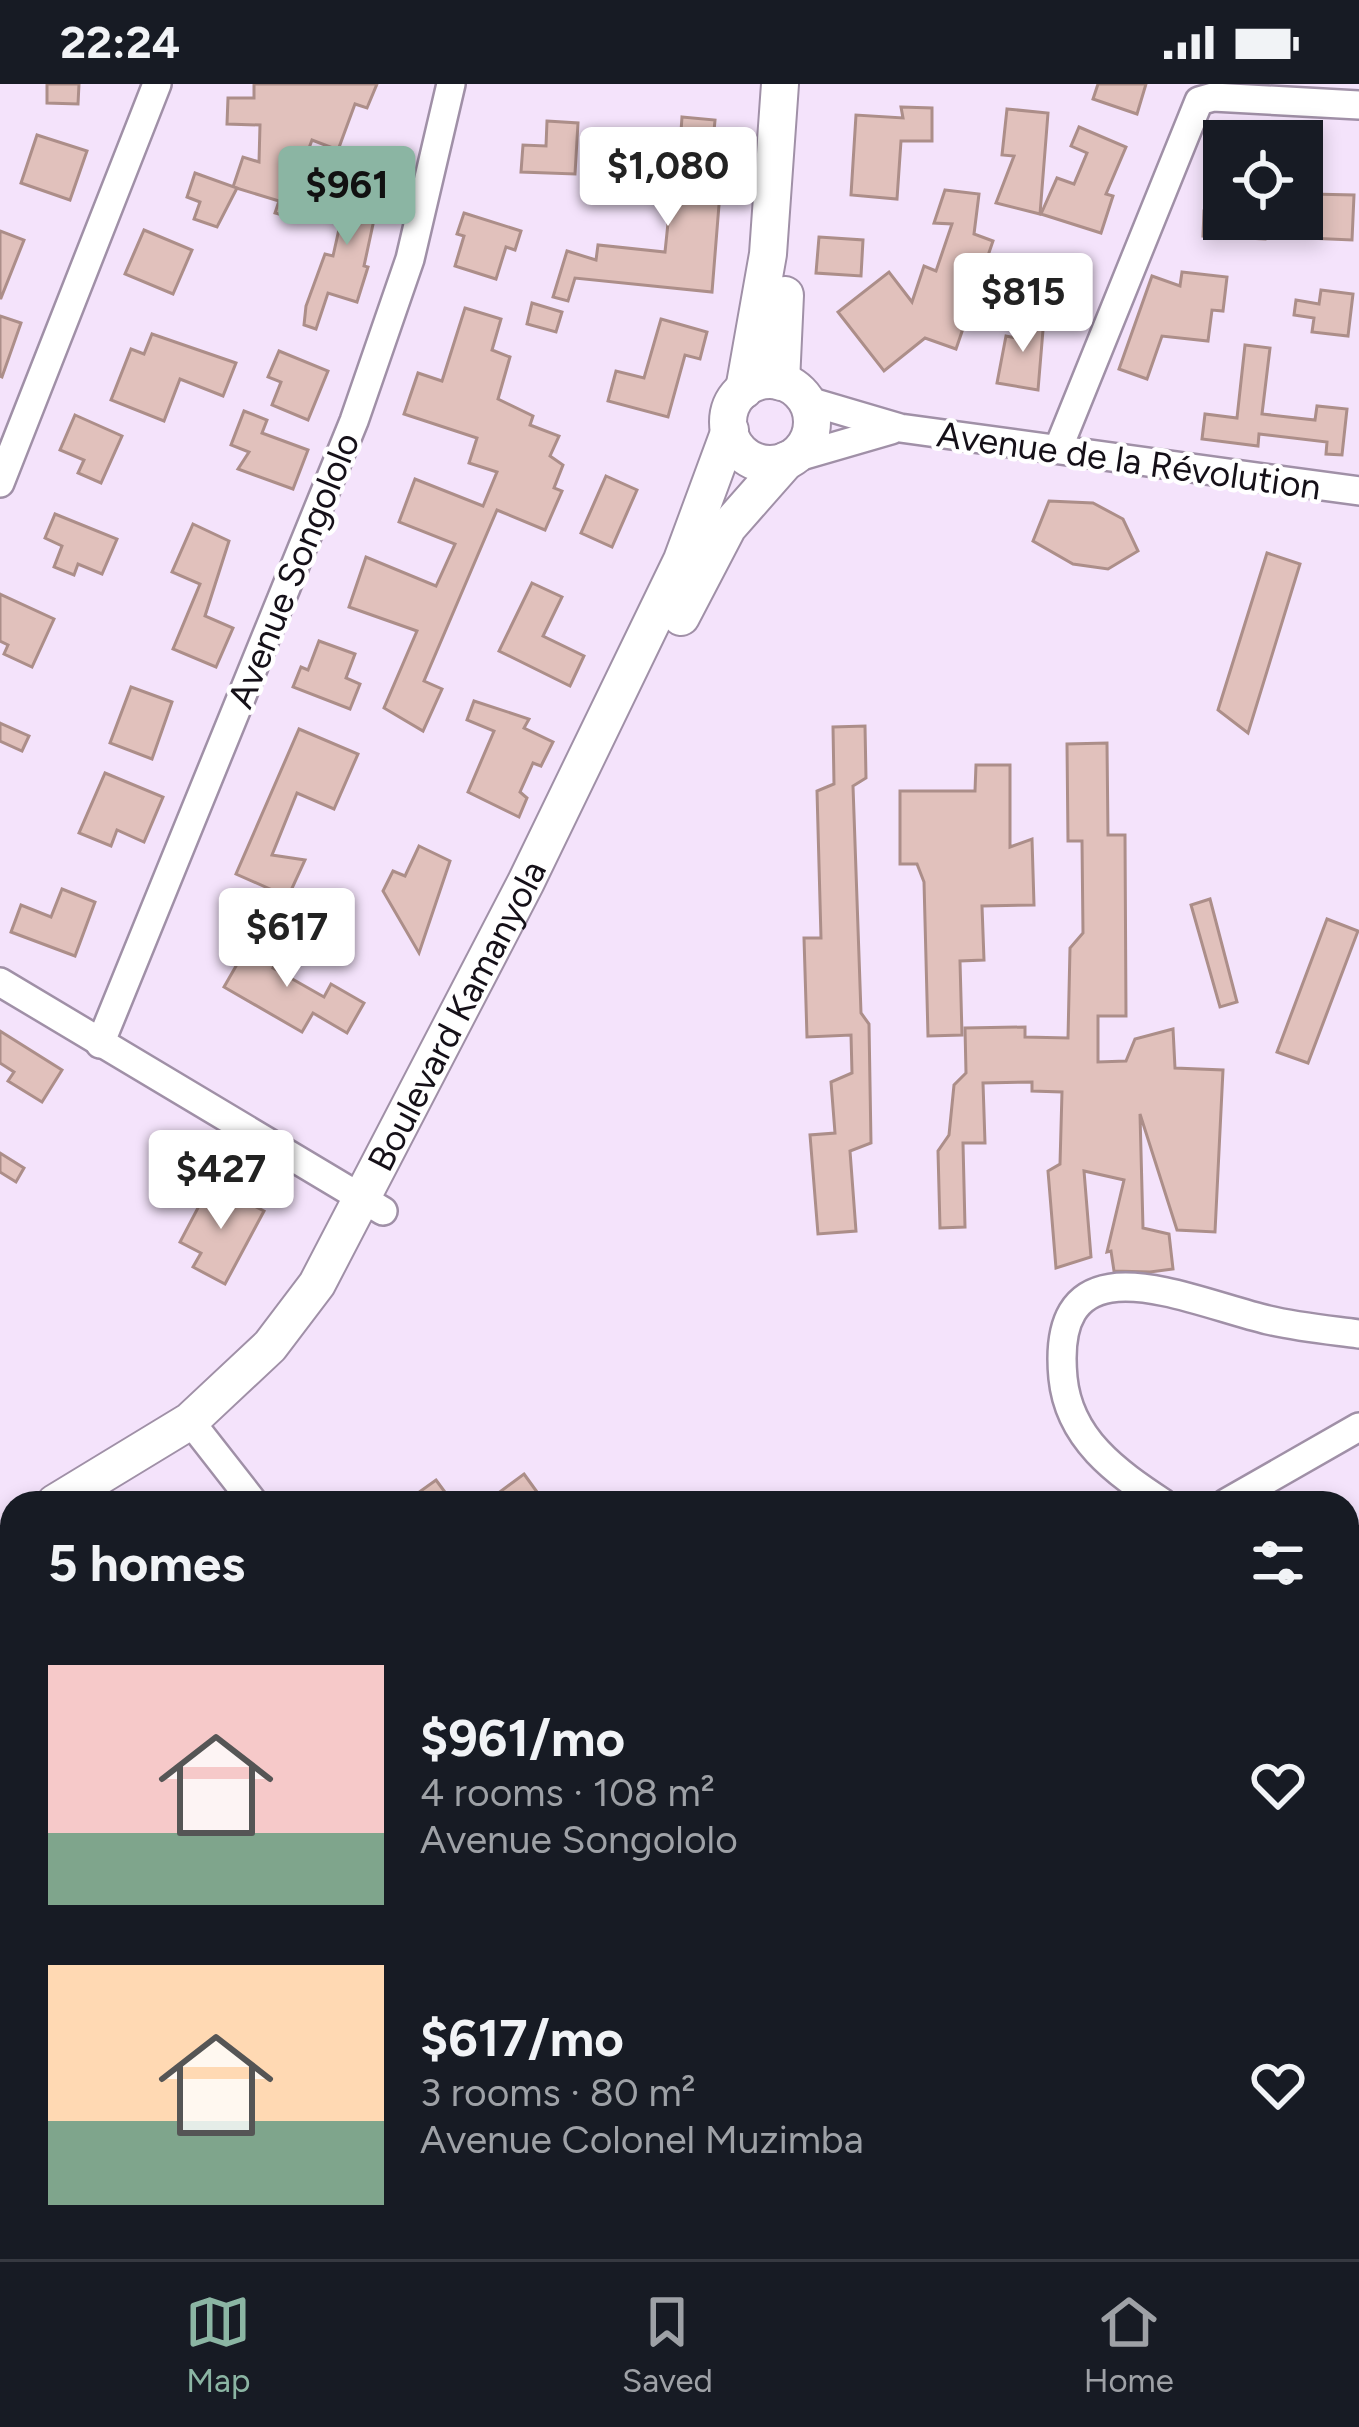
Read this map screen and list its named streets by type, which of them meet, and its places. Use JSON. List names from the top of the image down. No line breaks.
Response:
{"streets":{"main road":["Boulevard Kamanyola"],"street":["Avenue de la Révolution","Avenue Songololo"]},"page":{"status":"22:24","price":["$1,080","$961","$815","$617","$427"],"heading":"5 homes","list":[{"name":"$961/mo","note":"4 rooms · 108 m² · Avenue Songololo"},{"name":"$617/mo","note":"3 rooms · 80 m² · Avenue Colonel Muzimba"}],"tabs":["Map","Saved","Home"]}}
